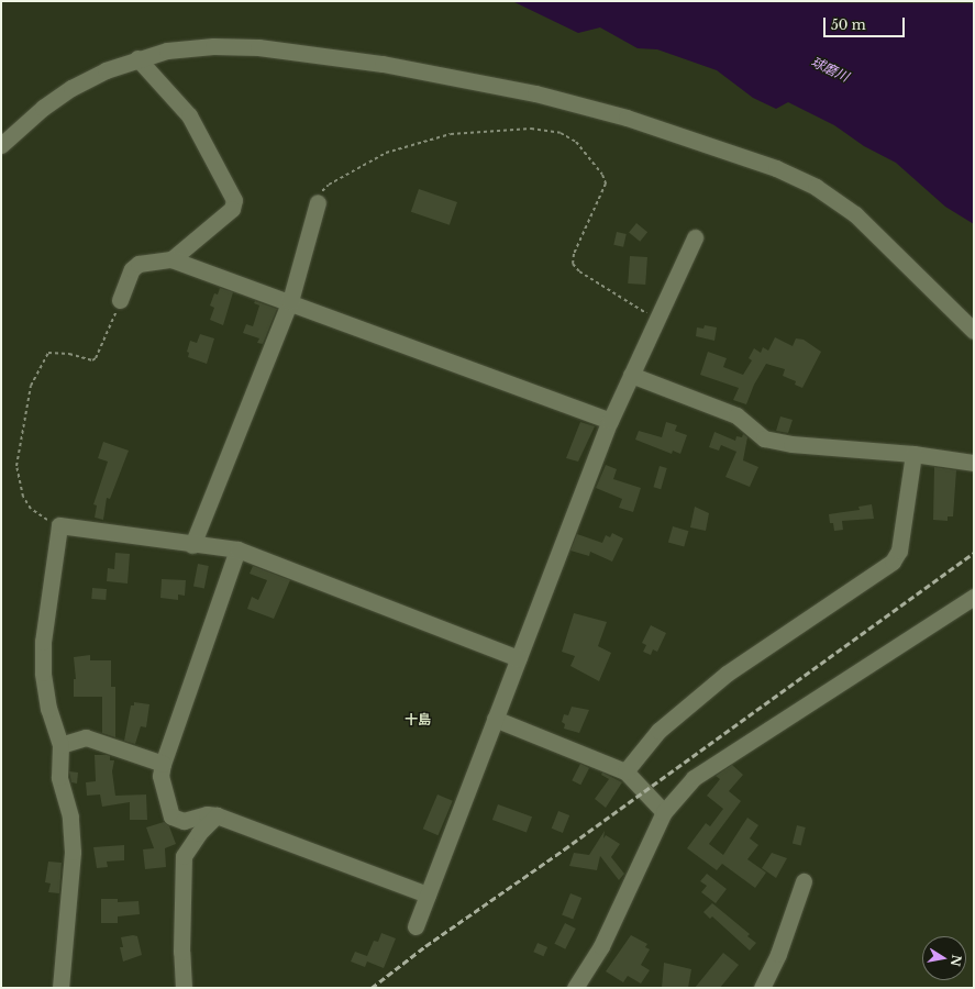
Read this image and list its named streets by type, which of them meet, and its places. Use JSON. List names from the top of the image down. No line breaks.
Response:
{"districts":["十島"],"water":["球磨川"],"scale_bar":"50 m","north":"right"}
